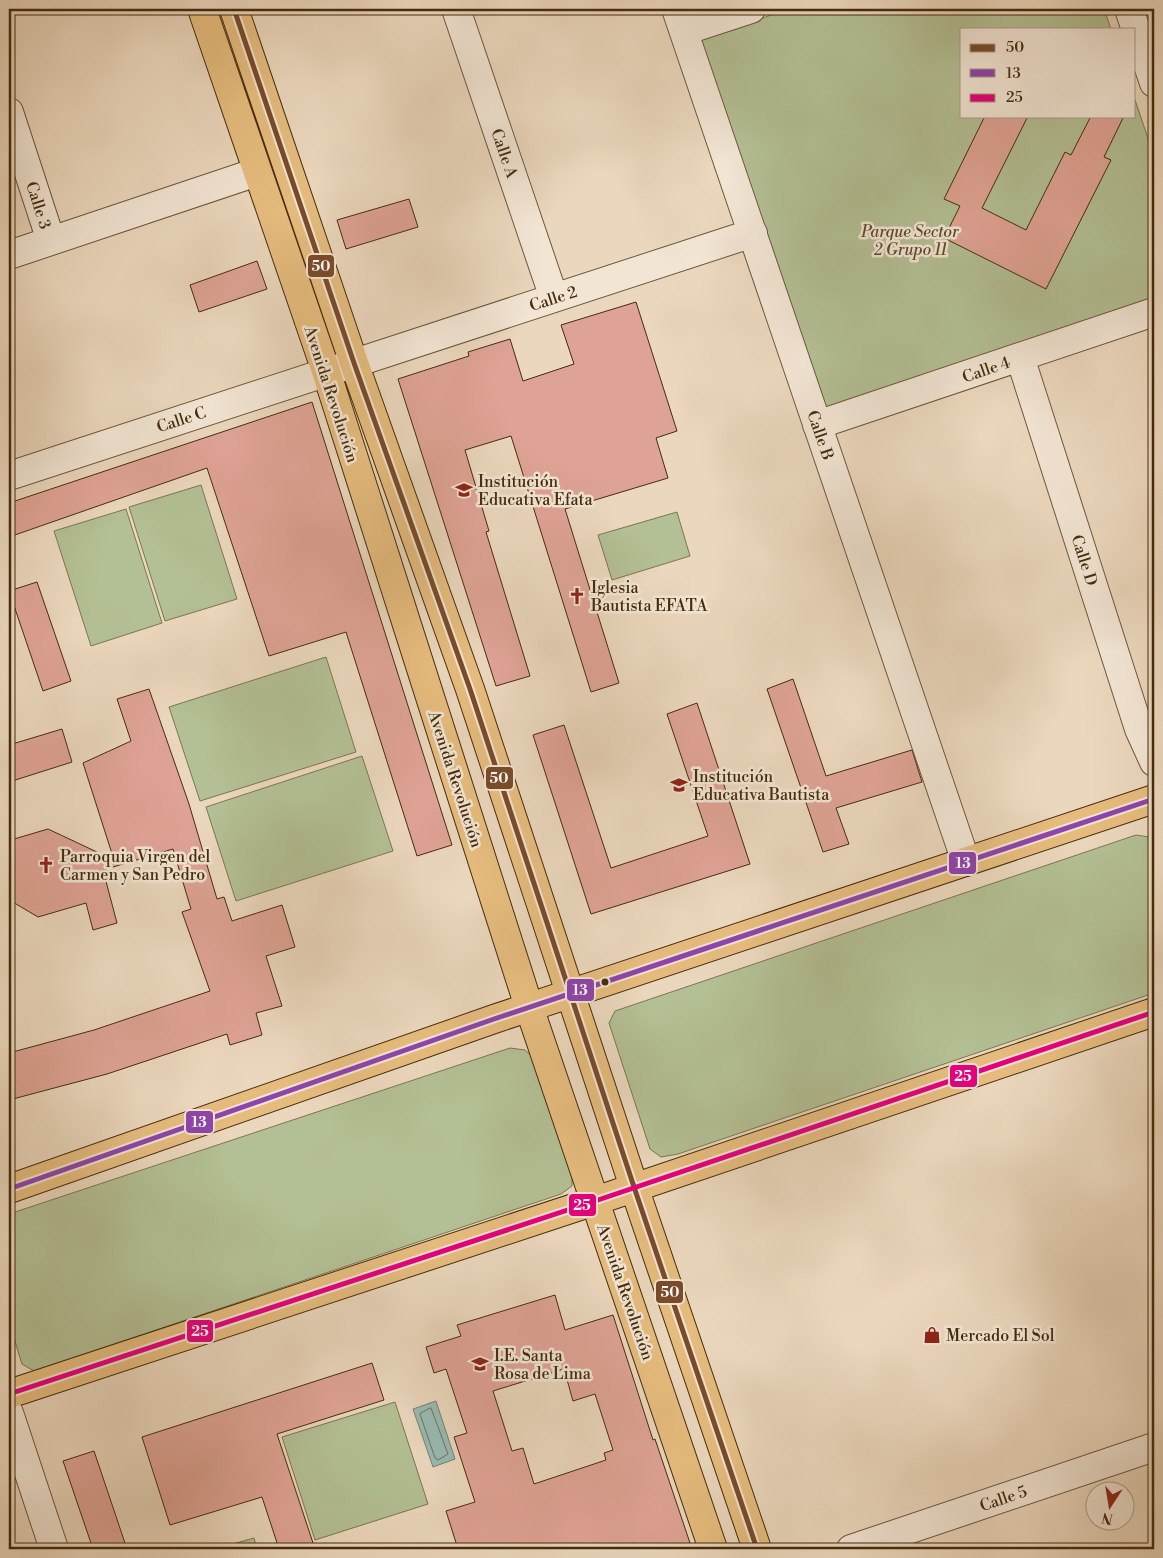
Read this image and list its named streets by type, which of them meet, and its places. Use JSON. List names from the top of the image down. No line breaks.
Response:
{"streets":{"main road":["Avenida Revolución"],"street":["Calle A","Calle 3","Calle 2","Calle 4","Calle C","Calle B","Calle D","Calle 5"]},"crossings":[["Calle A","Calle 2"],["Calle 2","Avenida Revolución"],["Calle 2","Calle C"],["Calle 2","Calle B"],["Calle 4","Calle B"],["Calle 4","Calle D"],["Avenida Revolución","Calle C"]],"parks":["Parque Sector 2 Grupo 11"],"places":{"school or university":["Institución Educativa Efata","Institución Educativa Bautista","I.E. Santa Rosa de Lima"],"church":["Iglesia Bautista EFATA","Parroquia Virgen del Carmen y San Pedro"],"shop":["Mercado El Sol"]},"lines":["transit line 50","transit line 13","transit line 25"],"legend":["50","13","25"],"north":"bottom"}
